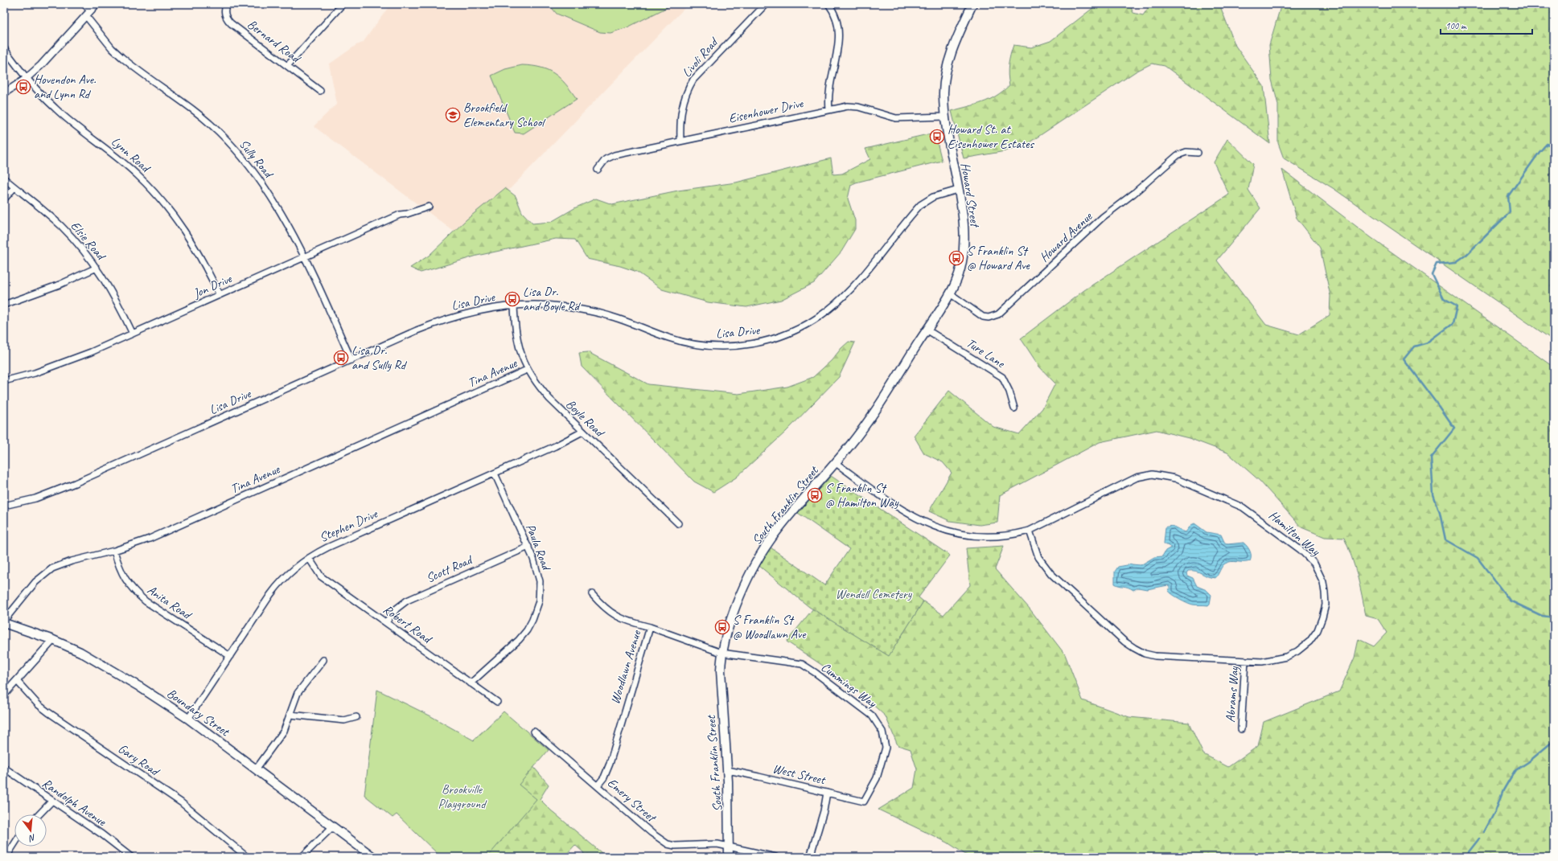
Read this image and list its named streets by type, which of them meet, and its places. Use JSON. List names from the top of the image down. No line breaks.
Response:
{"streets":{"main road":["Howard Street","South Franklin Street","Boundary Street"],"street":["Bernard Road","Livoli Road","Eisenhower Drive","Lynn Road","Sully Road","Howard Avenue","Elsie Road","Jon Drive","Lisa Drive","Ture Lane","Tina Avenue","Boyle Road","Stephen Drive","Hamilton Way","Paula Road","Scott Road","Anita Road","Robert Road","Woodlawn Avenue","Cummings Way","Abrams Way","Gary Road","West Street","Emery Street","Randolph Avenue"]},"crossings":[["Livoli Road","Eisenhower Drive"],["Eisenhower Drive","Howard Street"],["Lynn Road","Jon Drive"],["Sully Road","Jon Drive"],["Sully Road","Lisa Drive"],["Howard Street","Lisa Drive"],["Howard Street","South Franklin Street"],["Howard Avenue","South Franklin Street"],["Elsie Road","Jon Drive"],["Lisa Drive","Boyle Road"],["Ture Lane","South Franklin Street"],["Tina Avenue","Boyle Road"],["Tina Avenue","Anita Road"],["Tina Avenue","Boundary Street"],["Boyle Road","Stephen Drive"],["South Franklin Street","Hamilton Way"],["South Franklin Street","Woodlawn Avenue"],["South Franklin Street","Cummings Way"],["South Franklin Street","West Street"],["South Franklin Street","Emery Street"],["Stephen Drive","Paula Road"],["Stephen Drive","Anita Road"],["Stephen Drive","Robert Road"],["Stephen Drive","Boundary Street"],["Hamilton Way","Abrams Way"],["Paula Road","Scott Road"],["Paula Road","Robert Road"],["Scott Road","Robert Road"],["Woodlawn Avenue","Cummings Way"],["Woodlawn Avenue","Emery Street"],["Cummings Way","West Street"]],"parks":["Wendell Cemetery","Brookville Playground"],"places":{"bus stop":["Hovendon Ave. and Lynn Rd","Howard St. at Eisenhower Estates","S Franklin St @ Howard Ave","Lisa Dr. and Boyle Rd","Lisa Dr. and Sully Rd","S Franklin St @ Hamilton Way","S Franklin St @ Woodlawn Ave"],"school or university":["Brookfield Elementary School"]},"scale_bar":"100 m","north":"bottom"}
